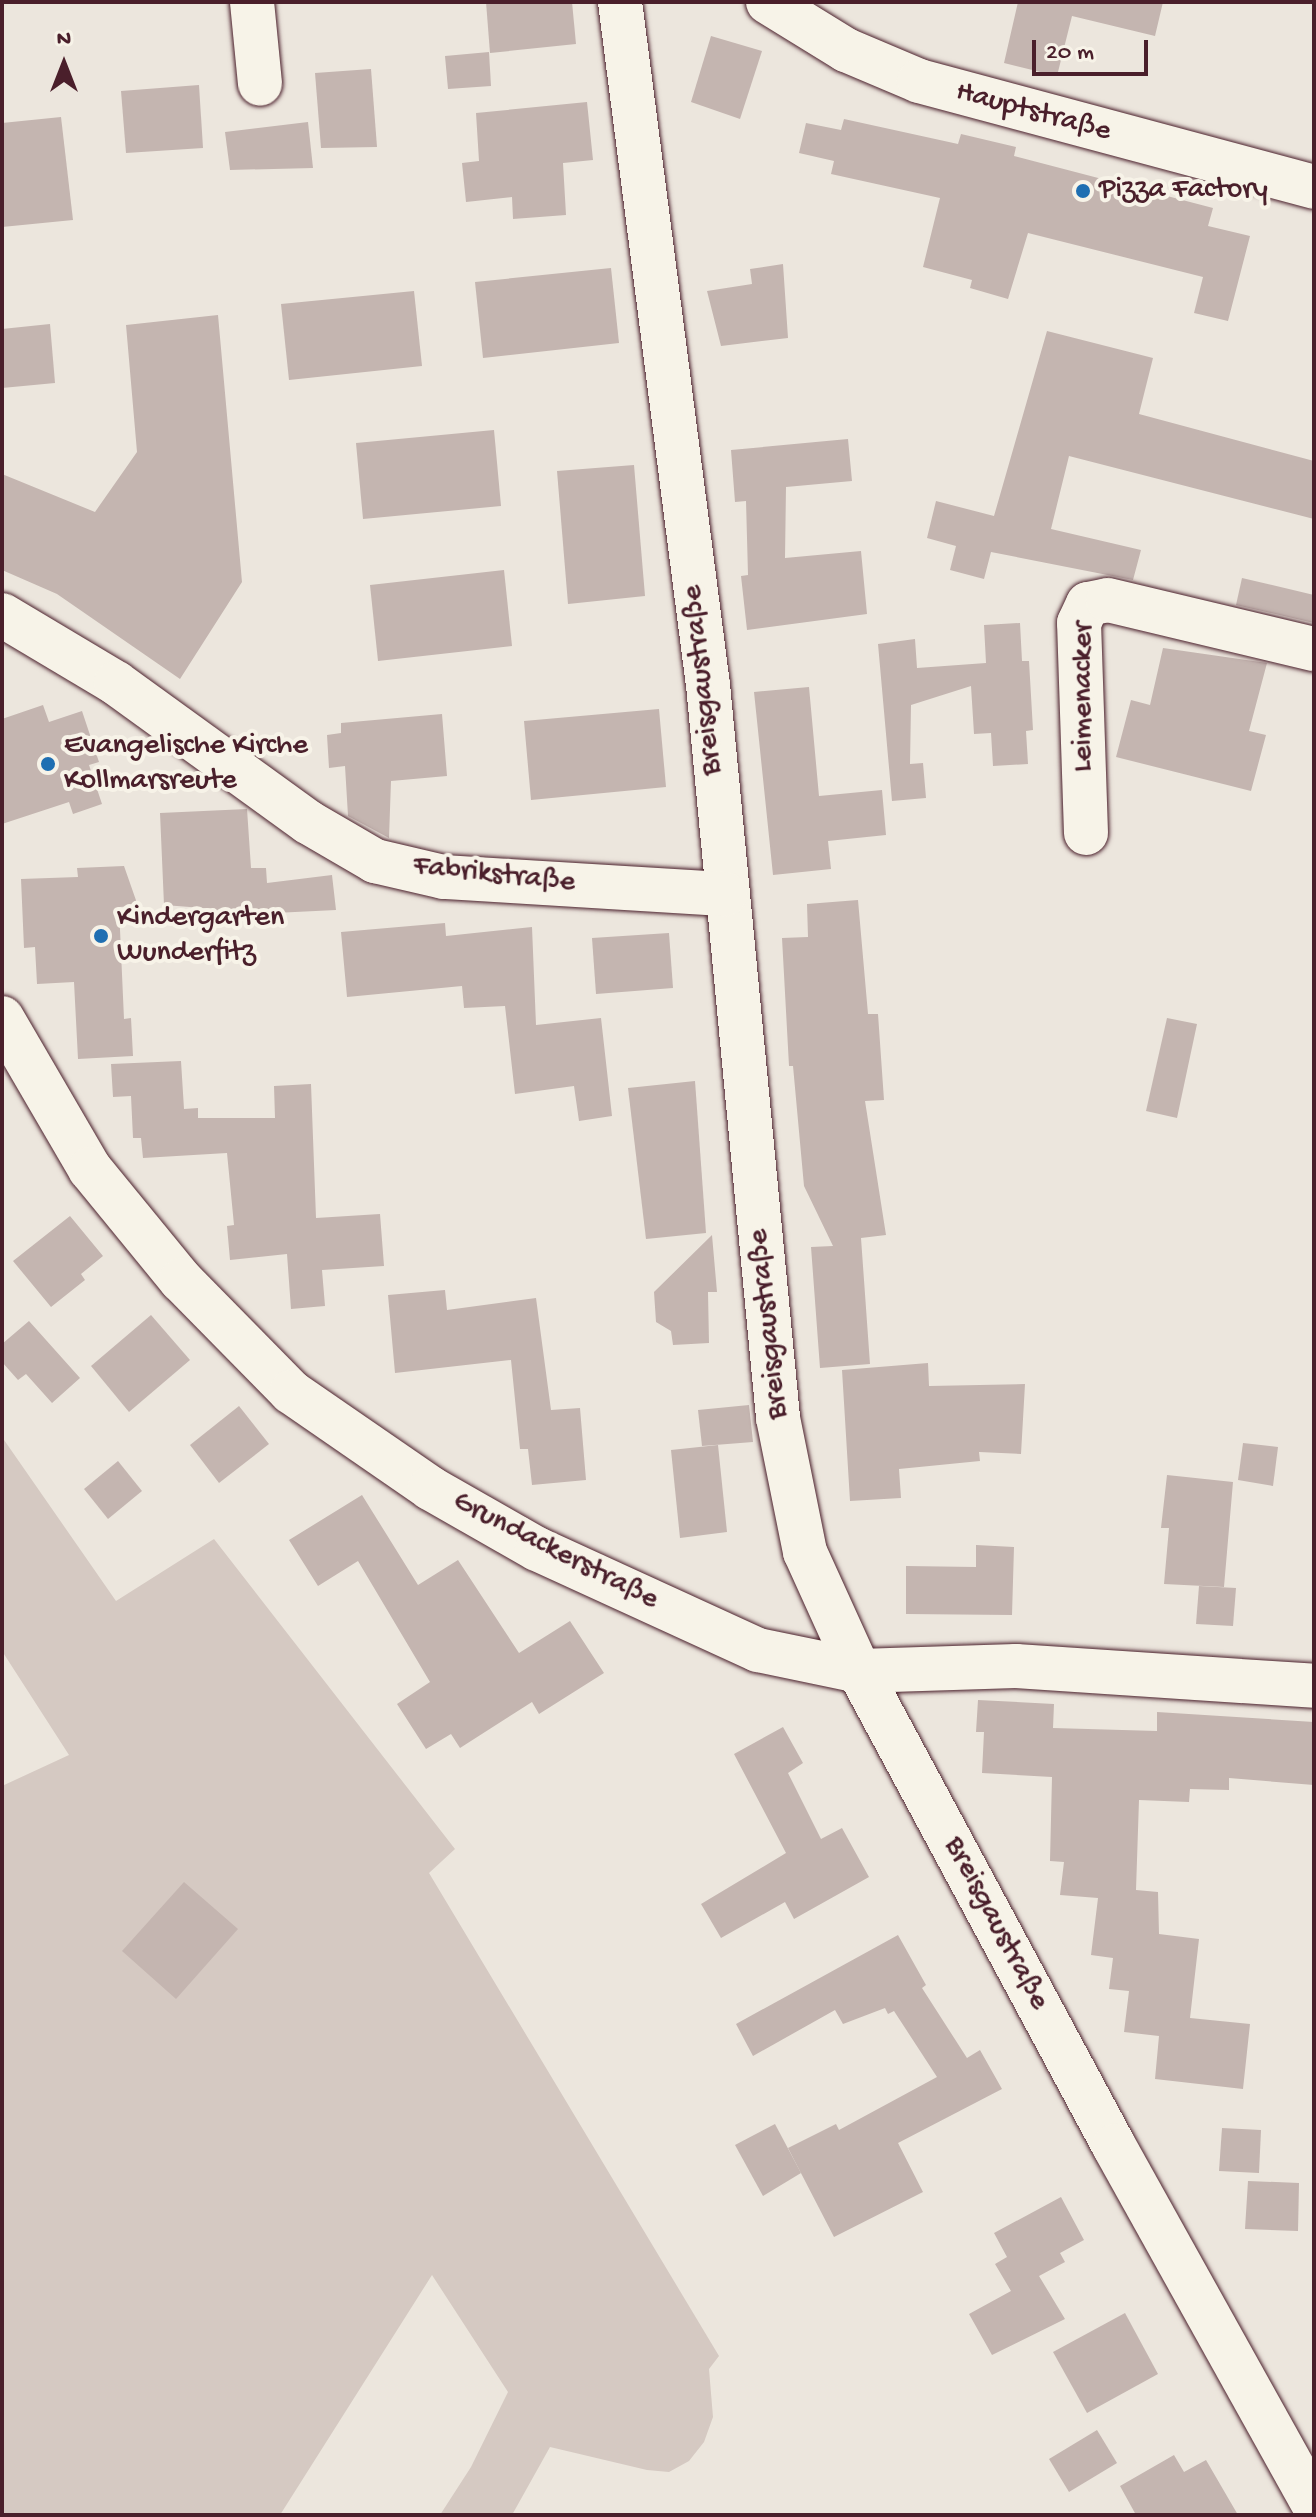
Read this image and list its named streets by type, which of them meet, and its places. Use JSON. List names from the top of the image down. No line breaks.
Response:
{"streets":{"street":["Hauptstraße","Breisgaustraße","Leimenacker","Fabrikstraße","Grundackerstraße"]},"crossings":[["Breisgaustraße","Fabrikstraße"],["Breisgaustraße","Grundackerstraße"]],"places":["Pizza Factory","Evangelische Kirche Kollmarsreute","Kindergarten Wunderfitz"],"scale_bar":"20 m","north":"top"}
